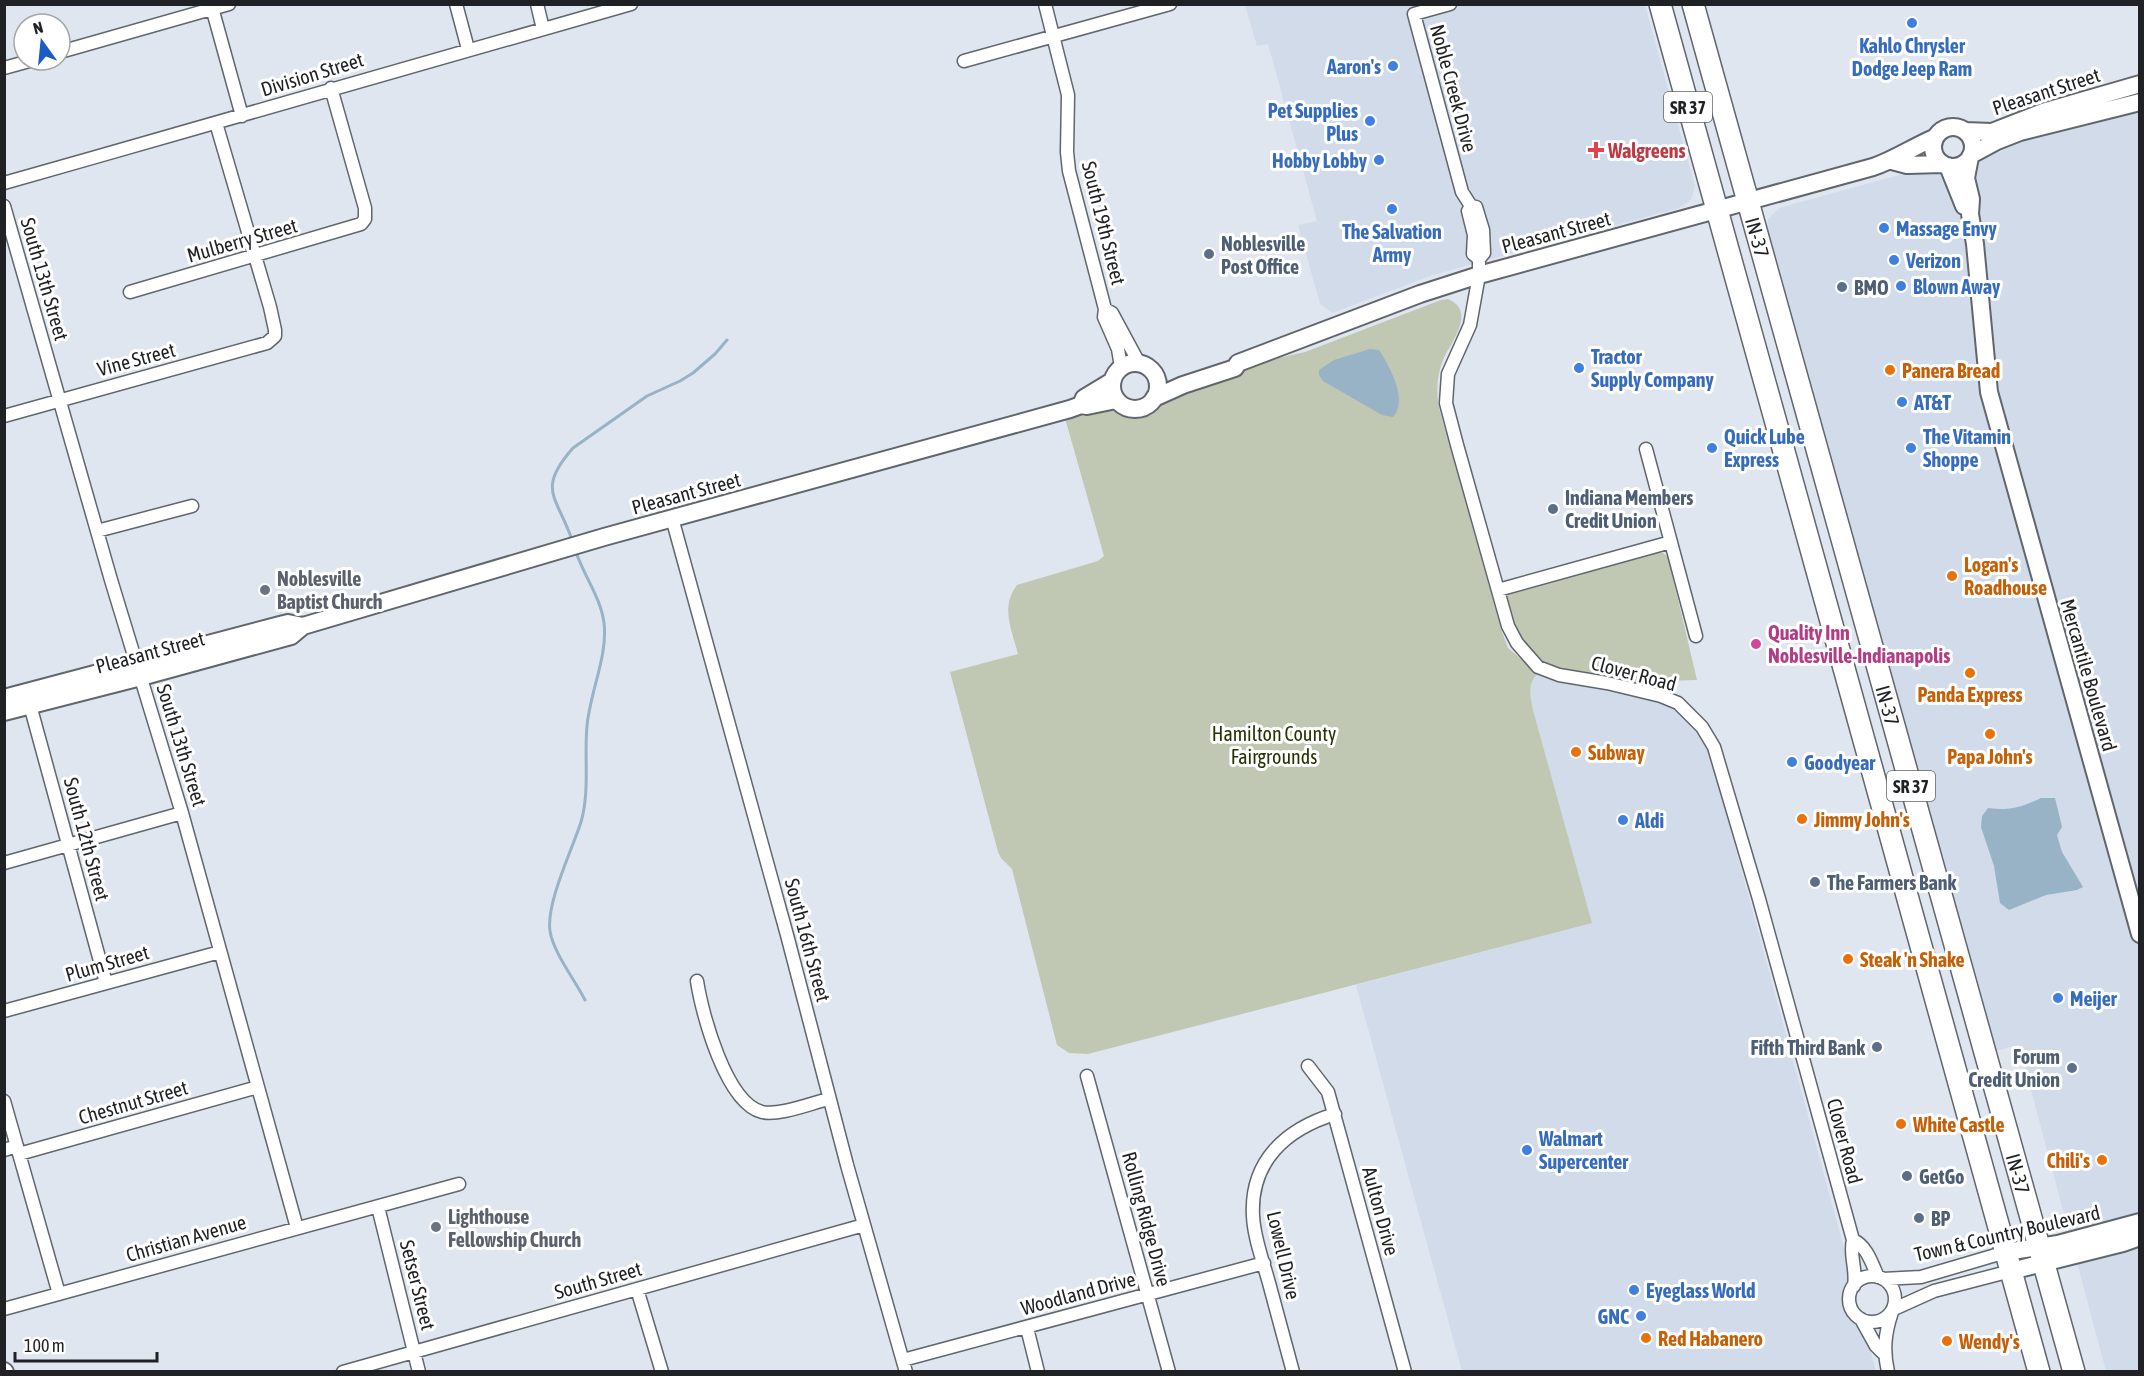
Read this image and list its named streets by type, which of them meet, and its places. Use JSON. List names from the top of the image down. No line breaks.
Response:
{"streets":{"highway":["SR 37","IN-37"],"street":["Division Street","Noble Creek Drive","Pleasant Street","South 19th Street","Mulberry Street","South 13th Street","Vine Street","Clover Road","Mercantile Boulevard","South 12th Street","South 16th Street","Plum Street","Chestnut Street","Aulton Drive","Rolling Ridge Drive","Town & Country Boulevard","Christian Avenue","Lowell Drive","South Street","Setser Street","Woodland Drive"]},"crossings":[["Division Street","Mulberry Street"],["Noble Creek Drive","Pleasant Street"],["Noble Creek Drive","Clover Road"],["Pleasant Street","South 19th Street"],["Pleasant Street","IN-37"],["Pleasant Street","South 13th Street"],["Pleasant Street","Clover Road"],["Pleasant Street","Mercantile Boulevard"],["Pleasant Street","South 12th Street"],["Pleasant Street","South 16th Street"],["IN-37","Town & Country Boulevard"],["Mulberry Street","Vine Street"],["South 13th Street","Vine Street"],["South 13th Street","Plum Street"],["South 13th Street","Chestnut Street"],["South 13th Street","Christian Avenue"],["Clover Road","Town & Country Boulevard"],["South 12th Street","Plum Street"],["South 16th Street","South Street"],["South 16th Street","Woodland Drive"],["Aulton Drive","Lowell Drive"],["Rolling Ridge Drive","Woodland Drive"],["Christian Avenue","Setser Street"],["Lowell Drive","Woodland Drive"],["South Street","Setser Street"]],"parks":["Hamilton County Fairgrounds"],"places":{"other":["Kahlo Chrysler Dodge Jeep Ram","Aaron's","Pet Supplies Plus","Hobby Lobby","The Salvation Army","Massage Envy","Noblesville Post Office","Verizon","Blown Away","BMO","Tractor Supply Company","Panera Bread","AT&T","Quick Lube Express","The Vitamin Shoppe","Indiana Members Credit Union","Logan's Roadhouse","Noblesville Baptist Church","Quality Inn Noblesville-Indianapolis","Panda Express","Papa John's","Subway","Goodyear","Jimmy John's","Aldi","The Farmers Bank","Steak 'n Shake","Meijer","Fifth Third Bank","Forum Credit Union","White Castle","Walmart Supercenter","Chili's","GetGo","BP","Lighthouse Fellowship Church","Eyeglass World","GNC","Red Habanero","Wendy's"],"health":["Walgreens"]},"scale_bar":"100 m","north":"top"}
